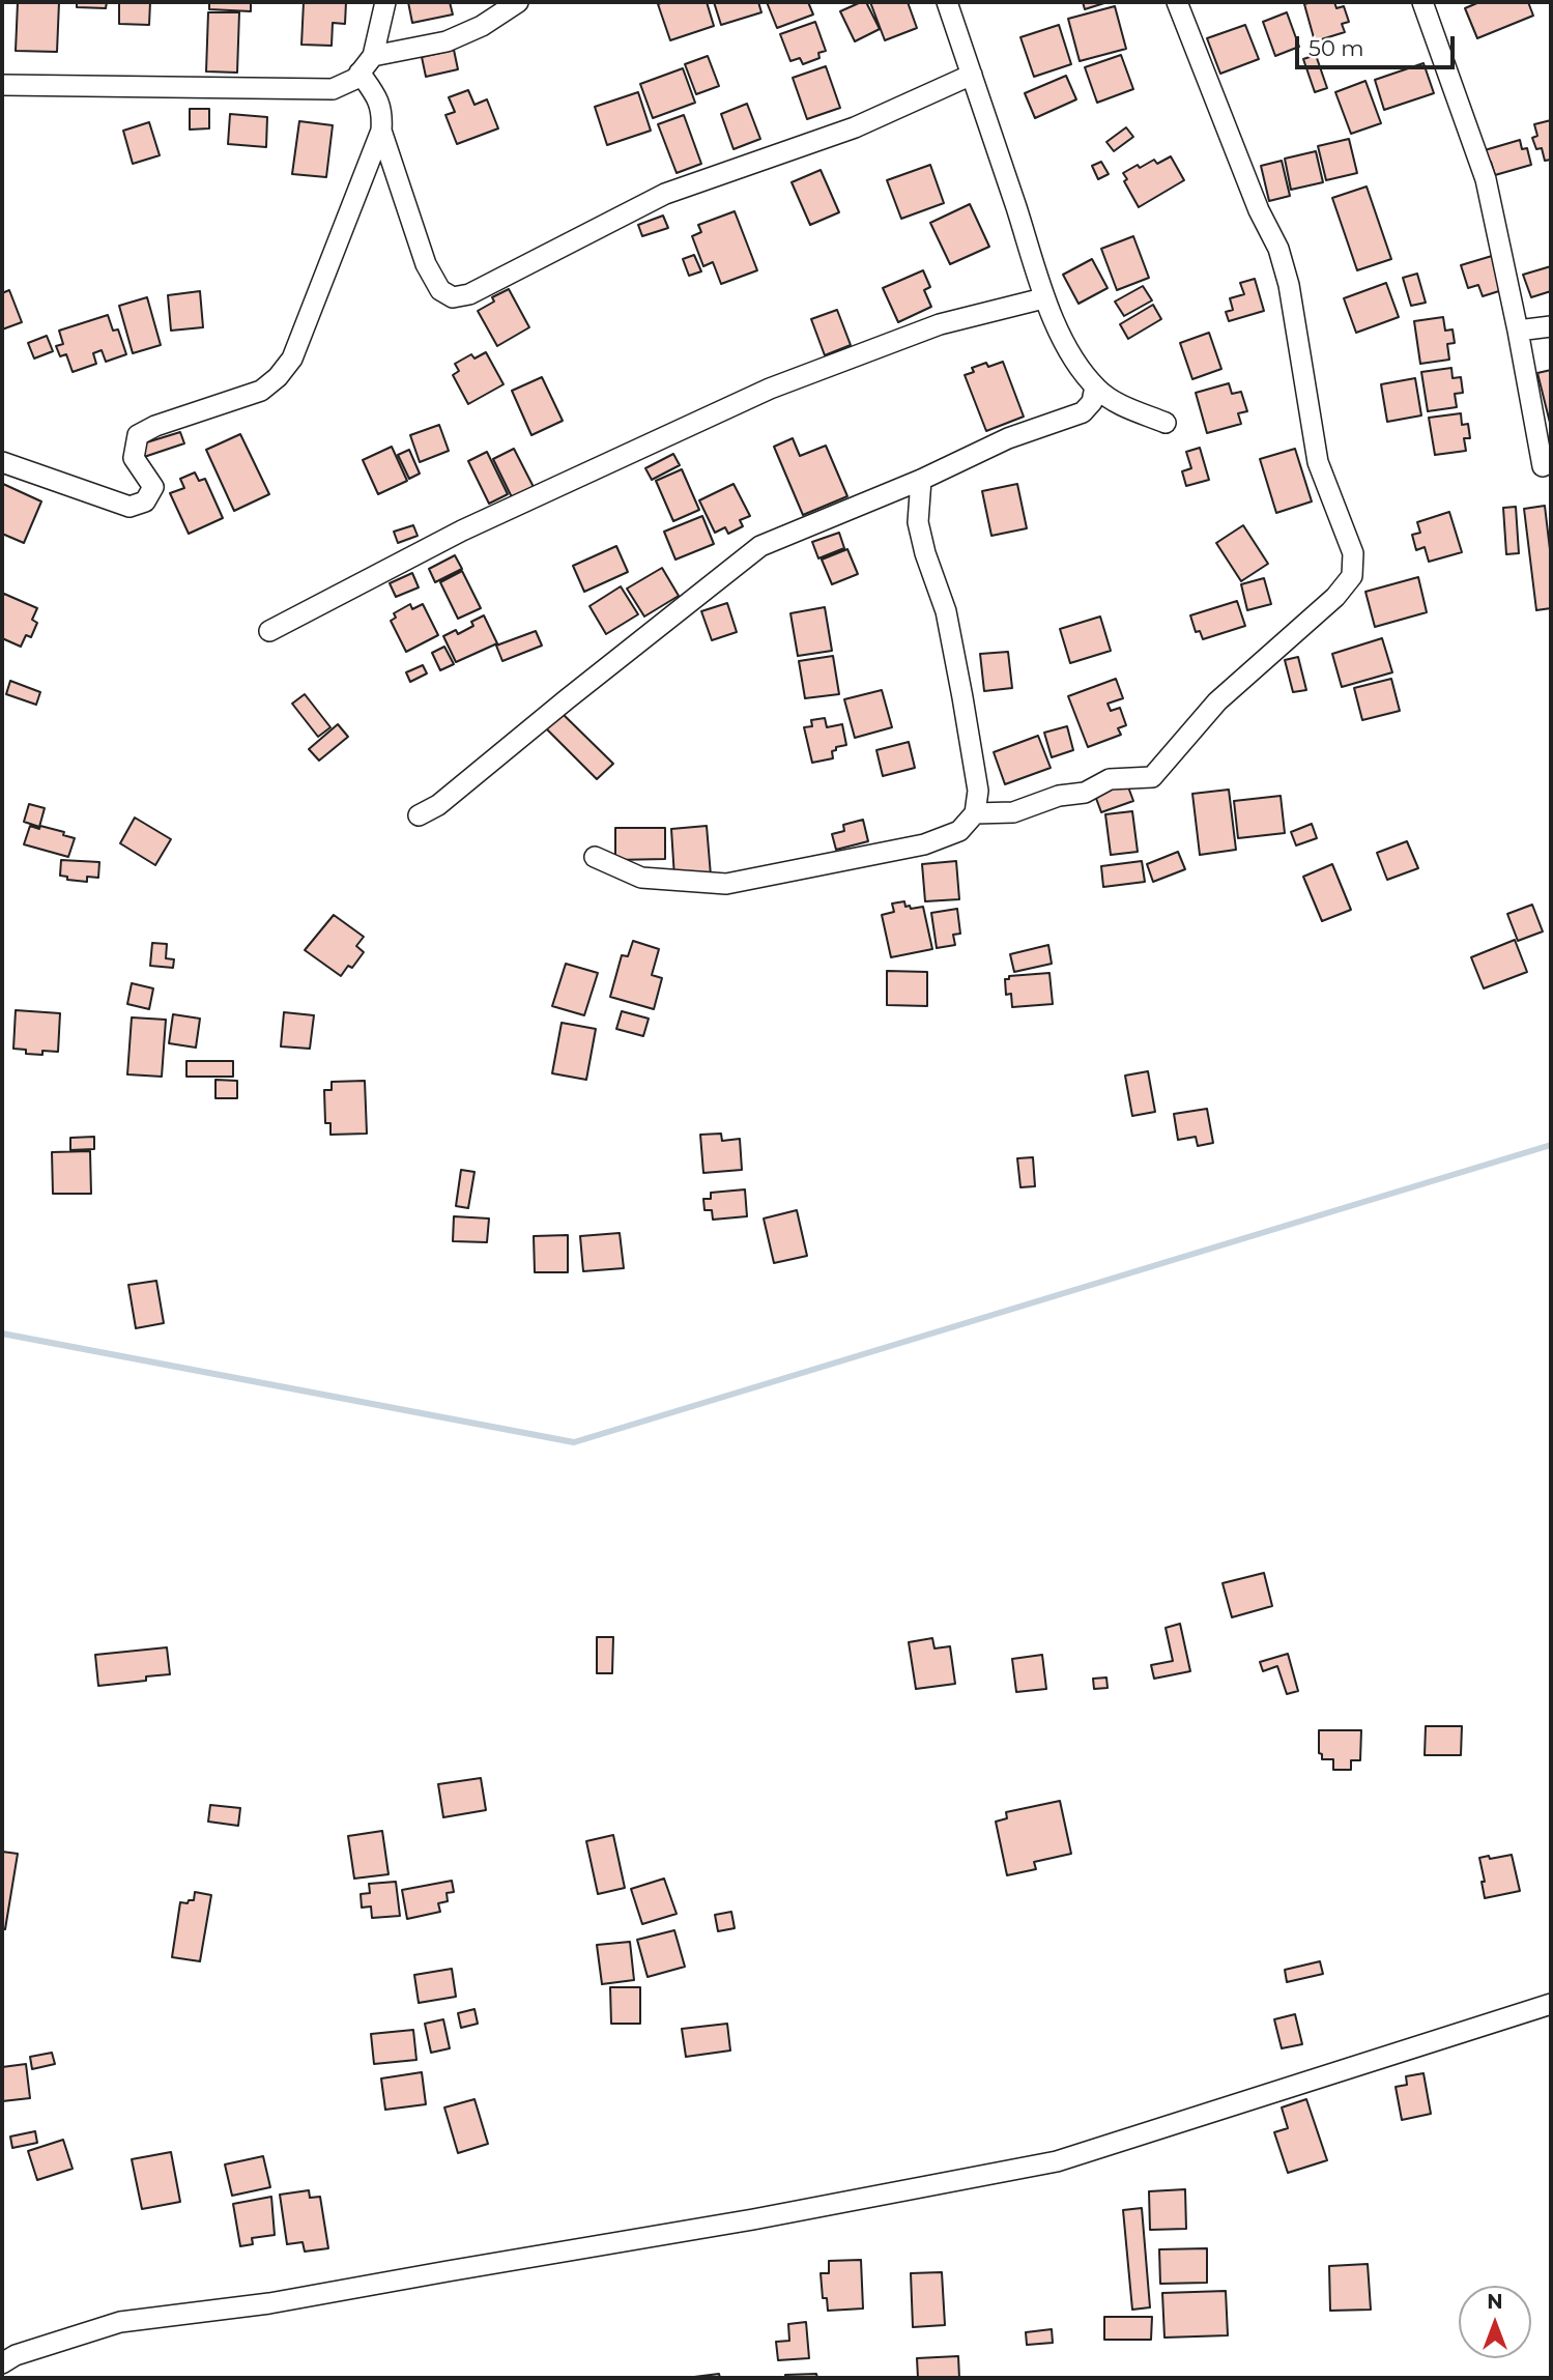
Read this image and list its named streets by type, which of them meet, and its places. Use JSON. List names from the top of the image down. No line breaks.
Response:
{"scale_bar":"50 m","north":"top"}
